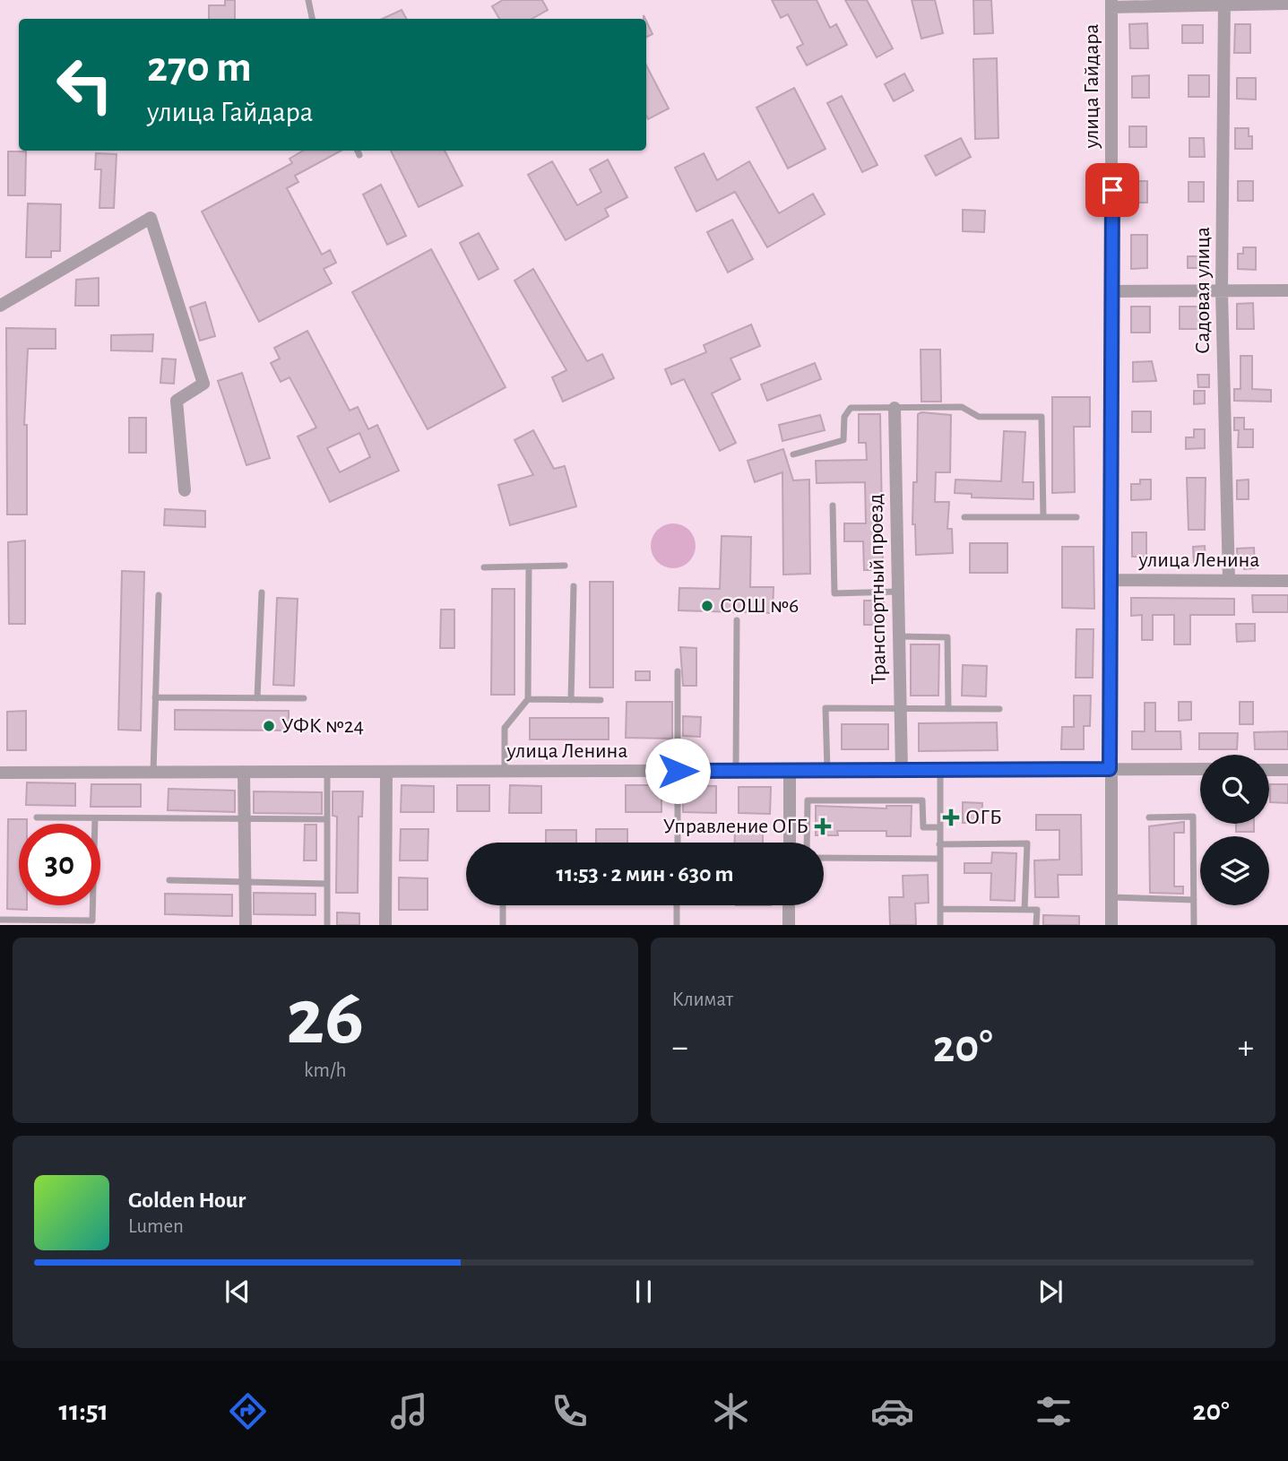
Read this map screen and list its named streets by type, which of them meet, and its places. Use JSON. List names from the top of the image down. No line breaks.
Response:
{"streets":{"street":["улица Гайдара","Садовая улица","улица Ленина","Транспортный проезд"]},"crossings":[["улица Гайдара","улица Ленина"],["Садовая улица","улица Ленина"],["улица Ленина","Транспортный проезд"]],"places":{"other":["СОШ №6","УФК №24"],"health":["ОГБ","Управление ОГБ"]},"page":{"turn":["270 m","улица Гайдара"],"limit":"30","trip":"11:53 · 2 мин · 630 m","tile":[["26","km/h"],"Климат"],"heat":["−","20°","+"],"song":["Golden Hour","Lumen"],"tabs":["11:51","20°"]}}
